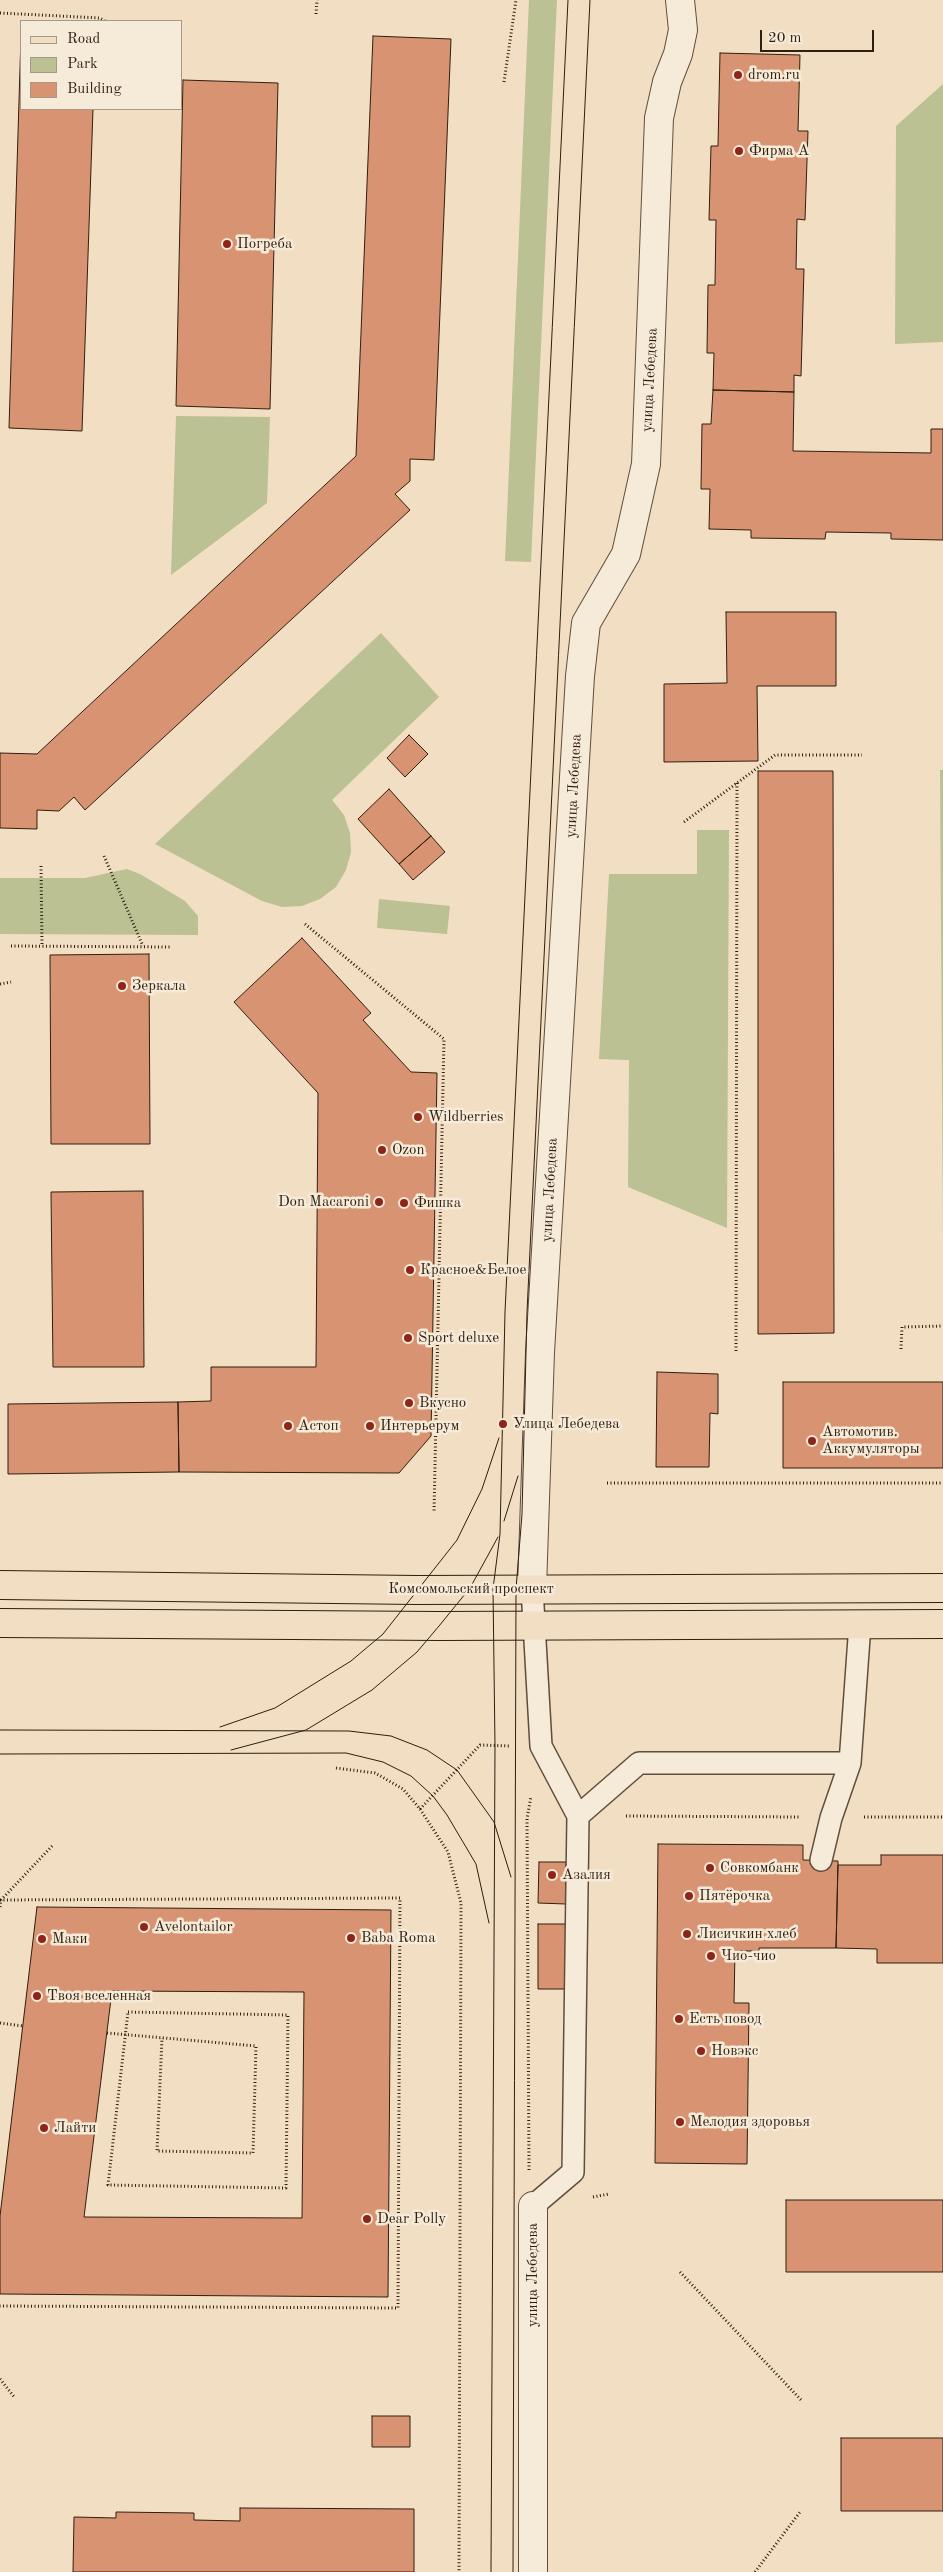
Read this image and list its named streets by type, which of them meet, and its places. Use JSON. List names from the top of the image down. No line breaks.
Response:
{"streets":{"main road":["Комсомольский проспект"],"street":["улица Лебедева"]},"crossings":[["улица Лебедева","Комсомольский проспект"]],"places":["drom.ru","Фирма А","Погреба","Зеркала","Wildberries","Ozon","Don Macaroni","Фишка","Красное&Белое","Sport deluxe","Вкусно","Улица Лебедева","Астоп","Интерьерум","Автомотив. Аккумуляторы","Совкомбанк","Азалия","Пятёрочка","Avelontailor","Лисичкин хлеб","Baba Roma","Маки","Чио-чио","Твоя вселенная","Есть повод","Новэкс","Мелодия здоровья","Лайти","Dear Polly"],"legend":["Road","Park","Building"],"scale_bar":"20 m"}
